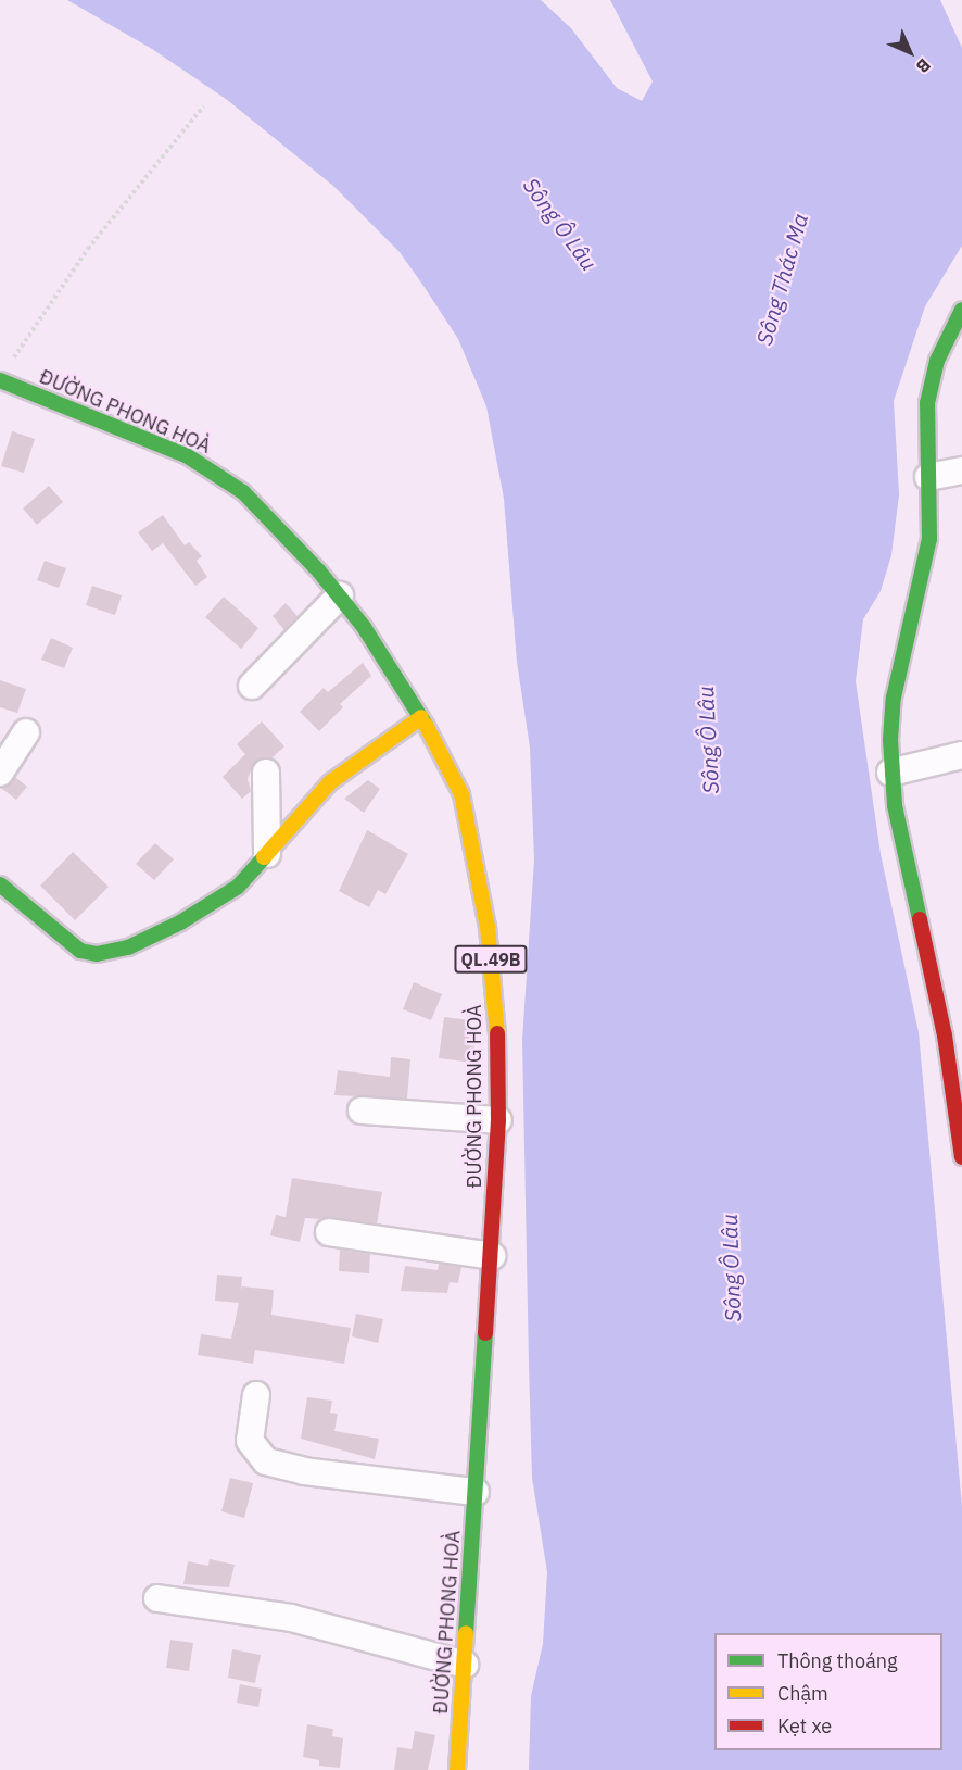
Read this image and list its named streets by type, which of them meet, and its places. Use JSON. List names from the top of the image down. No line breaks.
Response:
{"streets":{"main road":["ĐƯỜNG PHONG HOÀ","QL.49B"]},"water":["Sông Ô Lâu","Sông Thác Ma"],"legend":["Thông thoáng","Chậm","Kẹt xe"],"north":"bottom right"}
